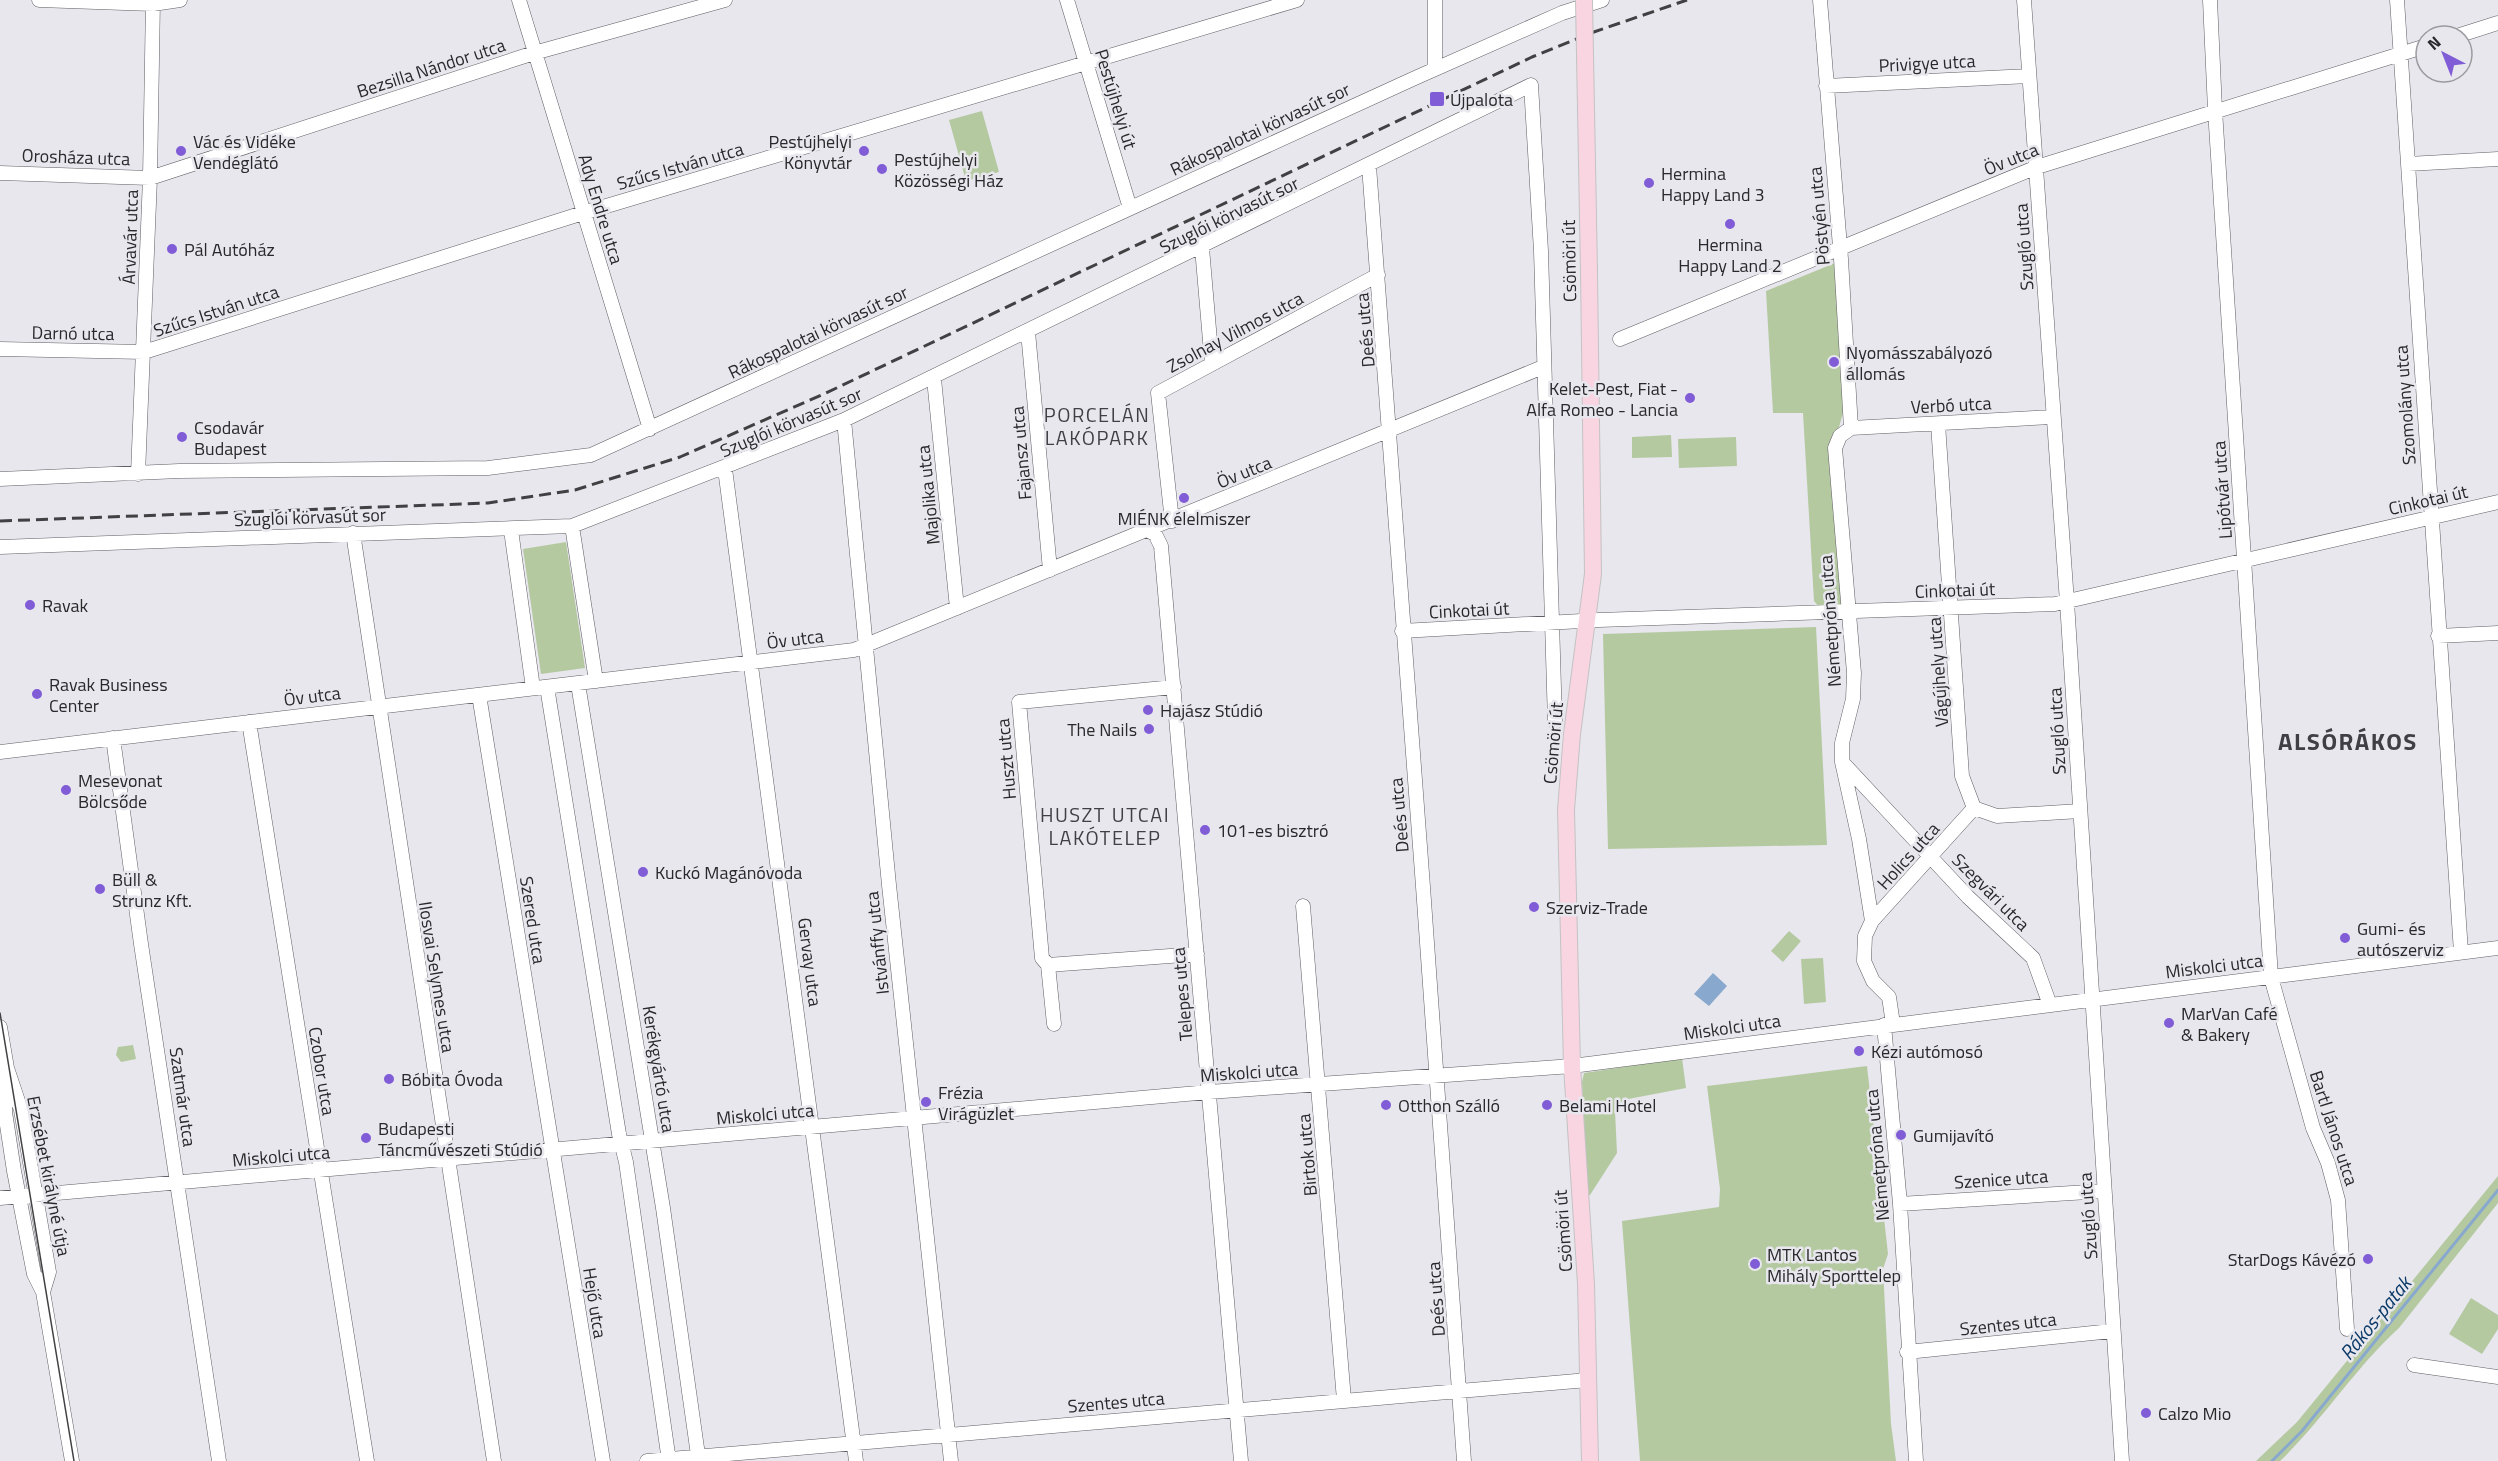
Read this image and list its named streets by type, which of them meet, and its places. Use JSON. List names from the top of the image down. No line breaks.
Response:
{"streets":{"main road":["Csömöri út"],"street":["Privigye utca","Bezsilla Nándor utca","Pestújhelyi út","Rákospalotai körvasút sor","Orosháza utca","Öv utca","Szűcs István utca","Ady Endre utca","Szuglói körvasút sor","Pöstyén utca","Árvavár utca","Szugló utca","Deés utca","Zsolnay Vilmos utca","Darnó utca","Verbó utca","Szomolány utca","Fajansz utca","Lipótvár utca","Majolika utca","Cinkotai út","Németpróna utca","Vágújhely utca","Huszt utca","Holics utca","Szegvári utca","Szered utca","Istvánffy utca","Gervay utca","Miskolci utca","Ilosvai Selymes utca","Telepes utca","Kerékgyártó utca","Czobor utca","Szatmár utca","Bartl János utca","Birtok utca","Erzsébet királyné útja","Szenice utca","Hejő utca","Szentes utca"]},"crossings":[["Privigye utca","Pöstyén utca"],["Privigye utca","Szugló utca"],["Bezsilla Nándor utca","Orosháza utca"],["Bezsilla Nándor utca","Ady Endre utca"],["Bezsilla Nándor utca","Árvavár utca"],["Pestújhelyi út","Rákospalotai körvasút sor"],["Pestújhelyi út","Szűcs István utca"],["Rákospalotai körvasút sor","Ady Endre utca"],["Rákospalotai körvasút sor","Árvavár utca"],["Orosháza utca","Árvavár utca"],["Öv utca","Pöstyén utca"],["Öv utca","Szugló utca"],["Öv utca","Csömöri út"],["Öv utca","Deés utca"],["Öv utca","Zsolnay Vilmos utca"],["Öv utca","Szomolány utca"],["Öv utca","Fajansz utca"],["Öv utca","Lipótvár utca"],["Öv utca","Majolika utca"],["Öv utca","Szered utca"],["Öv utca","Istvánffy utca"],["Öv utca","Gervay utca"],["Öv utca","Ilosvai Selymes utca"],["Öv utca","Telepes utca"],["Öv utca","Kerékgyártó utca"],["Öv utca","Czobor utca"],["Öv utca","Szatmár utca"],["Szűcs István utca","Ady Endre utca"],["Szűcs István utca","Árvavár utca"],["Szűcs István utca","Darnó utca"],["Szuglói körvasút sor","Csömöri út"],["Szuglói körvasút sor","Deés utca"],["Szuglói körvasút sor","Fajansz utca"],["Szuglói körvasút sor","Majolika utca"],["Szuglói körvasút sor","Istvánffy utca"],["Szuglói körvasút sor","Gervay utca"],["Szuglói körvasút sor","Ilosvai Selymes utca"],["Pöstyén utca","Verbó utca"],["Pöstyén utca","Németpróna utca"],["Árvavár utca","Darnó utca"],["Szugló utca","Verbó utca"],["Szugló utca","Cinkotai út"],["Szugló utca","Miskolci utca"],["Szugló utca","Szenice utca"],["Szugló utca","Szentes utca"],["Csömöri út","Cinkotai út"],["Csömöri út","Miskolci utca"],["Csömöri út","Szentes utca"],["Deés utca","Zsolnay Vilmos utca"],["Deés utca","Cinkotai út"],["Deés utca","Miskolci utca"],["Deés utca","Szentes utca"],["Verbó utca","Németpróna utca"],["Verbó utca","Vágújhely utca"],["Szomolány utca","Cinkotai út"],["Szomolány utca","Miskolci utca"],["Lipótvár utca","Cinkotai út"],["Lipótvár utca","Miskolci utca"],["Lipótvár utca","Bartl János utca"],["Cinkotai út","Németpróna utca"],["Cinkotai út","Vágújhely utca"],["Németpróna utca","Holics utca"],["Németpróna utca","Szegvári utca"],["Németpróna utca","Miskolci utca"],["Németpróna utca","Szenice utca"],["Németpróna utca","Szentes utca"],["Vágújhely utca","Holics utca"],["Huszt utca","Telepes utca"],["Holics utca","Szegvári utca"],["Holics utca","Miskolci utca"],["Szegvári utca","Miskolci utca"],["Szered utca","Miskolci utca"],["Szered utca","Hejő utca"],["Istvánffy utca","Miskolci utca"],["Istvánffy utca","Szentes utca"],["Gervay utca","Miskolci utca"],["Gervay utca","Szentes utca"],["Miskolci utca","Ilosvai Selymes utca"],["Miskolci utca","Telepes utca"],["Miskolci utca","Kerékgyártó utca"],["Miskolci utca","Czobor utca"],["Miskolci utca","Szatmár utca"],["Miskolci utca","Bartl János utca"],["Miskolci utca","Birtok utca"],["Miskolci utca","Erzsébet királyné útja"],["Miskolci utca","Hejő utca"],["Telepes utca","Szentes utca"],["Kerékgyártó utca","Szentes utca"],["Birtok utca","Szentes utca"]],"districts":["PORCELÁN LAKÓPARK","ALSÓRÁKOS","HUSZT UTCAI LAKÓTELEP"],"water":["Rákos-patak"],"places":{"transit":["Újpalota"],"other":["Vác és Vidéke Vendéglátó","Pestújhelyi Könyvtár","Pestújhelyi Közösségi Ház","Hermina Happy Land 3","Hermina Happy Land 2","Pál Autóház","Nyomásszabályozó állomás","Kelet-Pest, Fiat - Alfa Romeo - Lancia","Csodavár Budapest","MIÉNK élelmiszer","Ravak","Ravak Business Center","Hajász Stúdió","The Nails","Mesevonat Bölcsőde","101-es bisztró","Kuckó Magánóvoda","Büll & Strunz Kft.","Szerviz-Trade","Gumi- és autószerviz","MarVan Café & Bakery","Kézi autómosó","Bóbita Óvoda","Frézia Virágüzlet","Otthon Szálló","Belami Hotel","Gumijavító","Budapesti Táncművészeti Stúdió","StarDogs Kávézó","MTK Lantos Mihály Sporttelep","Calzo Mio"]},"north":"top left"}
